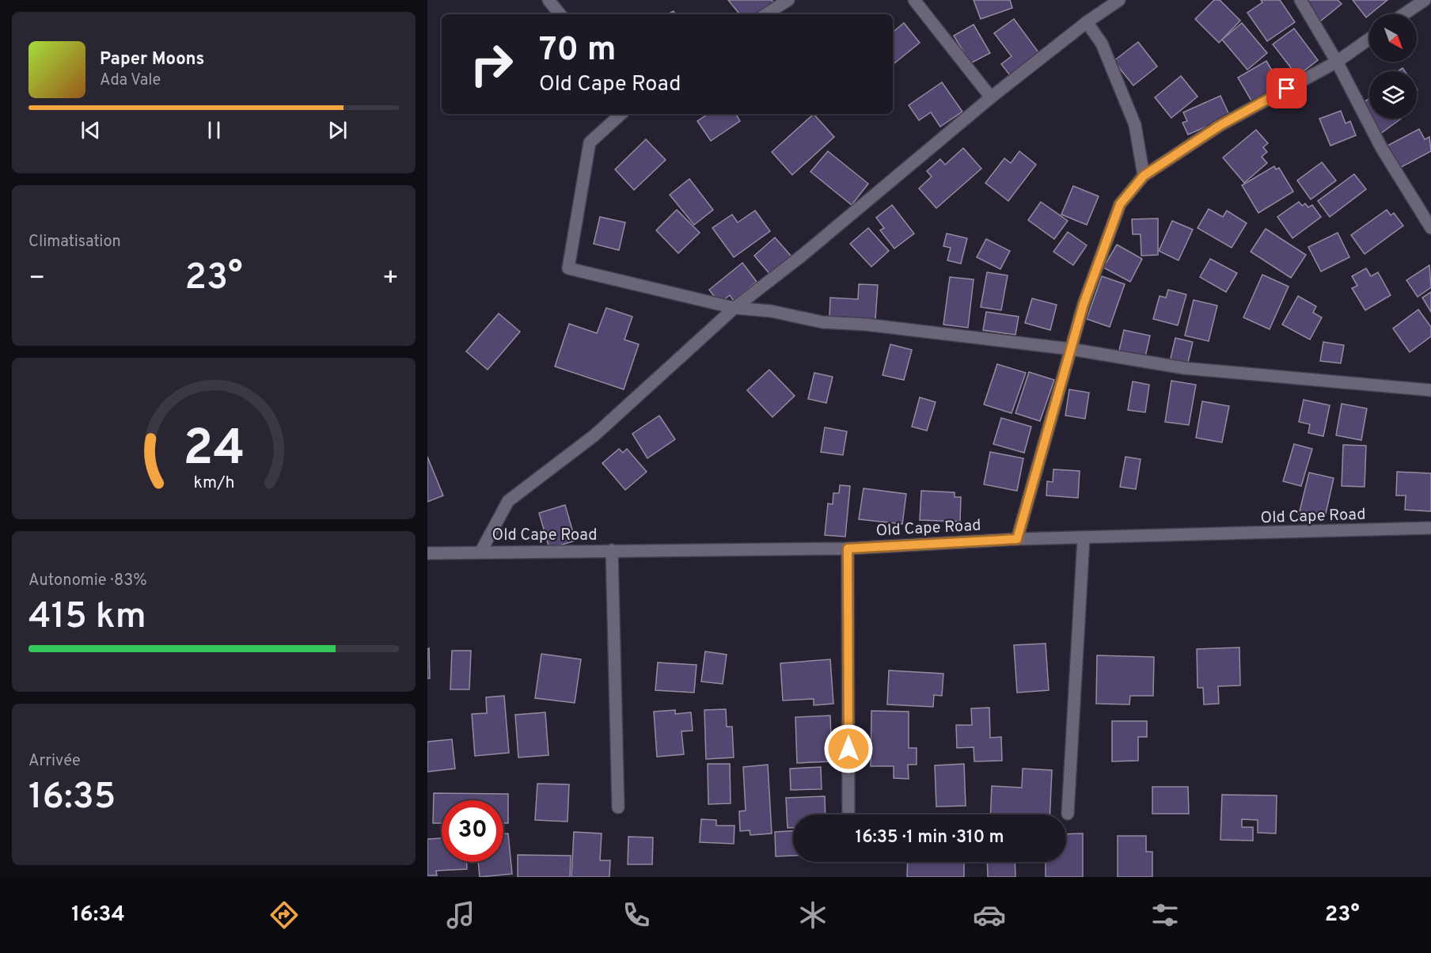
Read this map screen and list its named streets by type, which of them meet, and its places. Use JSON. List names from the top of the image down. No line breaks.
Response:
{"streets":{"street":["Old Cape Road"]},"north":"bottom right","page":{"turn":["70 m","Old Cape Road"],"song":["Paper Moons","Ada Vale"],"tile":["Climatisation",["Autonomie · 83%","415 km"],["Arrivée","16:35"]],"heat":["−","23°","+"],"limit":"30","trip":"16:35 · 1 min · 310 m","tabs":["16:34","23°"],"gauge":["24","km/h"]}}
